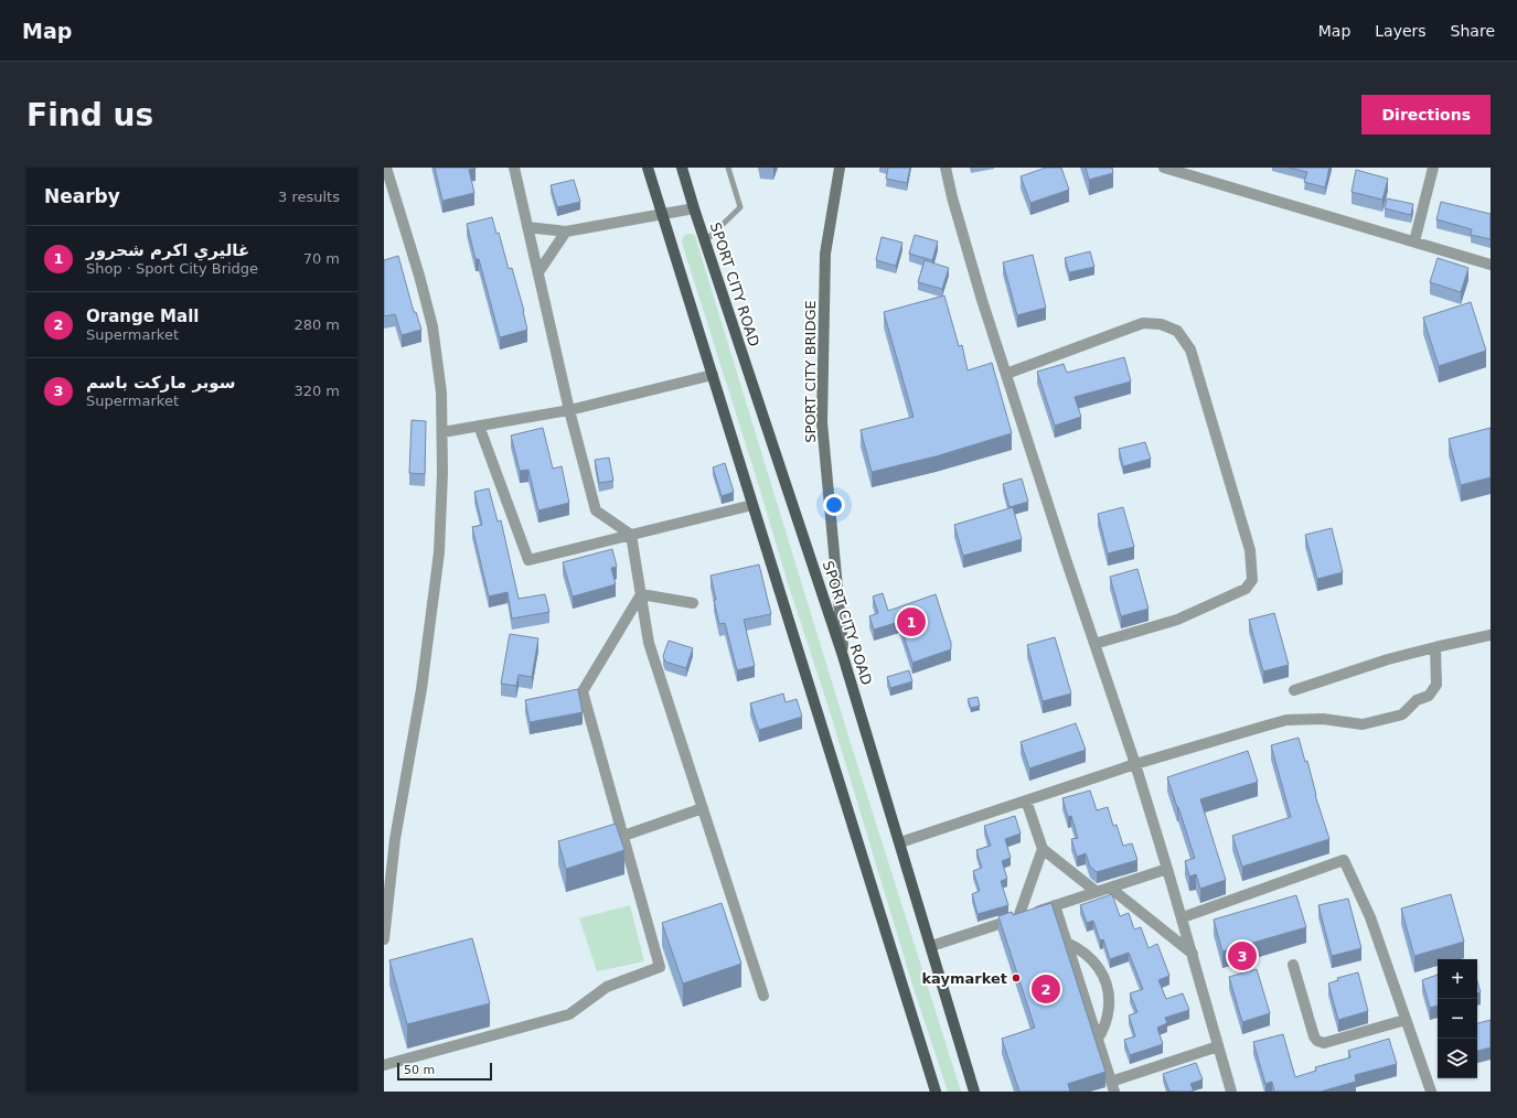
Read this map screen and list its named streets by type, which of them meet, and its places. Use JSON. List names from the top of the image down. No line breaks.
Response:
{"streets":{"main road":["SPORT CITY ROAD","SPORT CITY BRIDGE"]},"crossings":[["SPORT CITY ROAD","SPORT CITY BRIDGE"]],"places":["kaymarket"],"scale_bar":"50 m","page":{"header":"Map","nav":["Map","Layers","Share"],"buttons":"Directions","title":"Find us","heading":["Nearby","3 results"],"list":[{"mark":"1","name":"غاليري اكرم شحرور","note":"Shop · Sport City Bridge","value":"70 m"},{"mark":"2","name":"Orange Mall","note":"Supermarket","value":"280 m"},{"mark":"3","name":"سوبر ماركت باسم","note":"Supermarket","value":"320 m"}],"pins":["1","3","2"],"map_buttons":["+","−"],"scale":"50 m"}}
